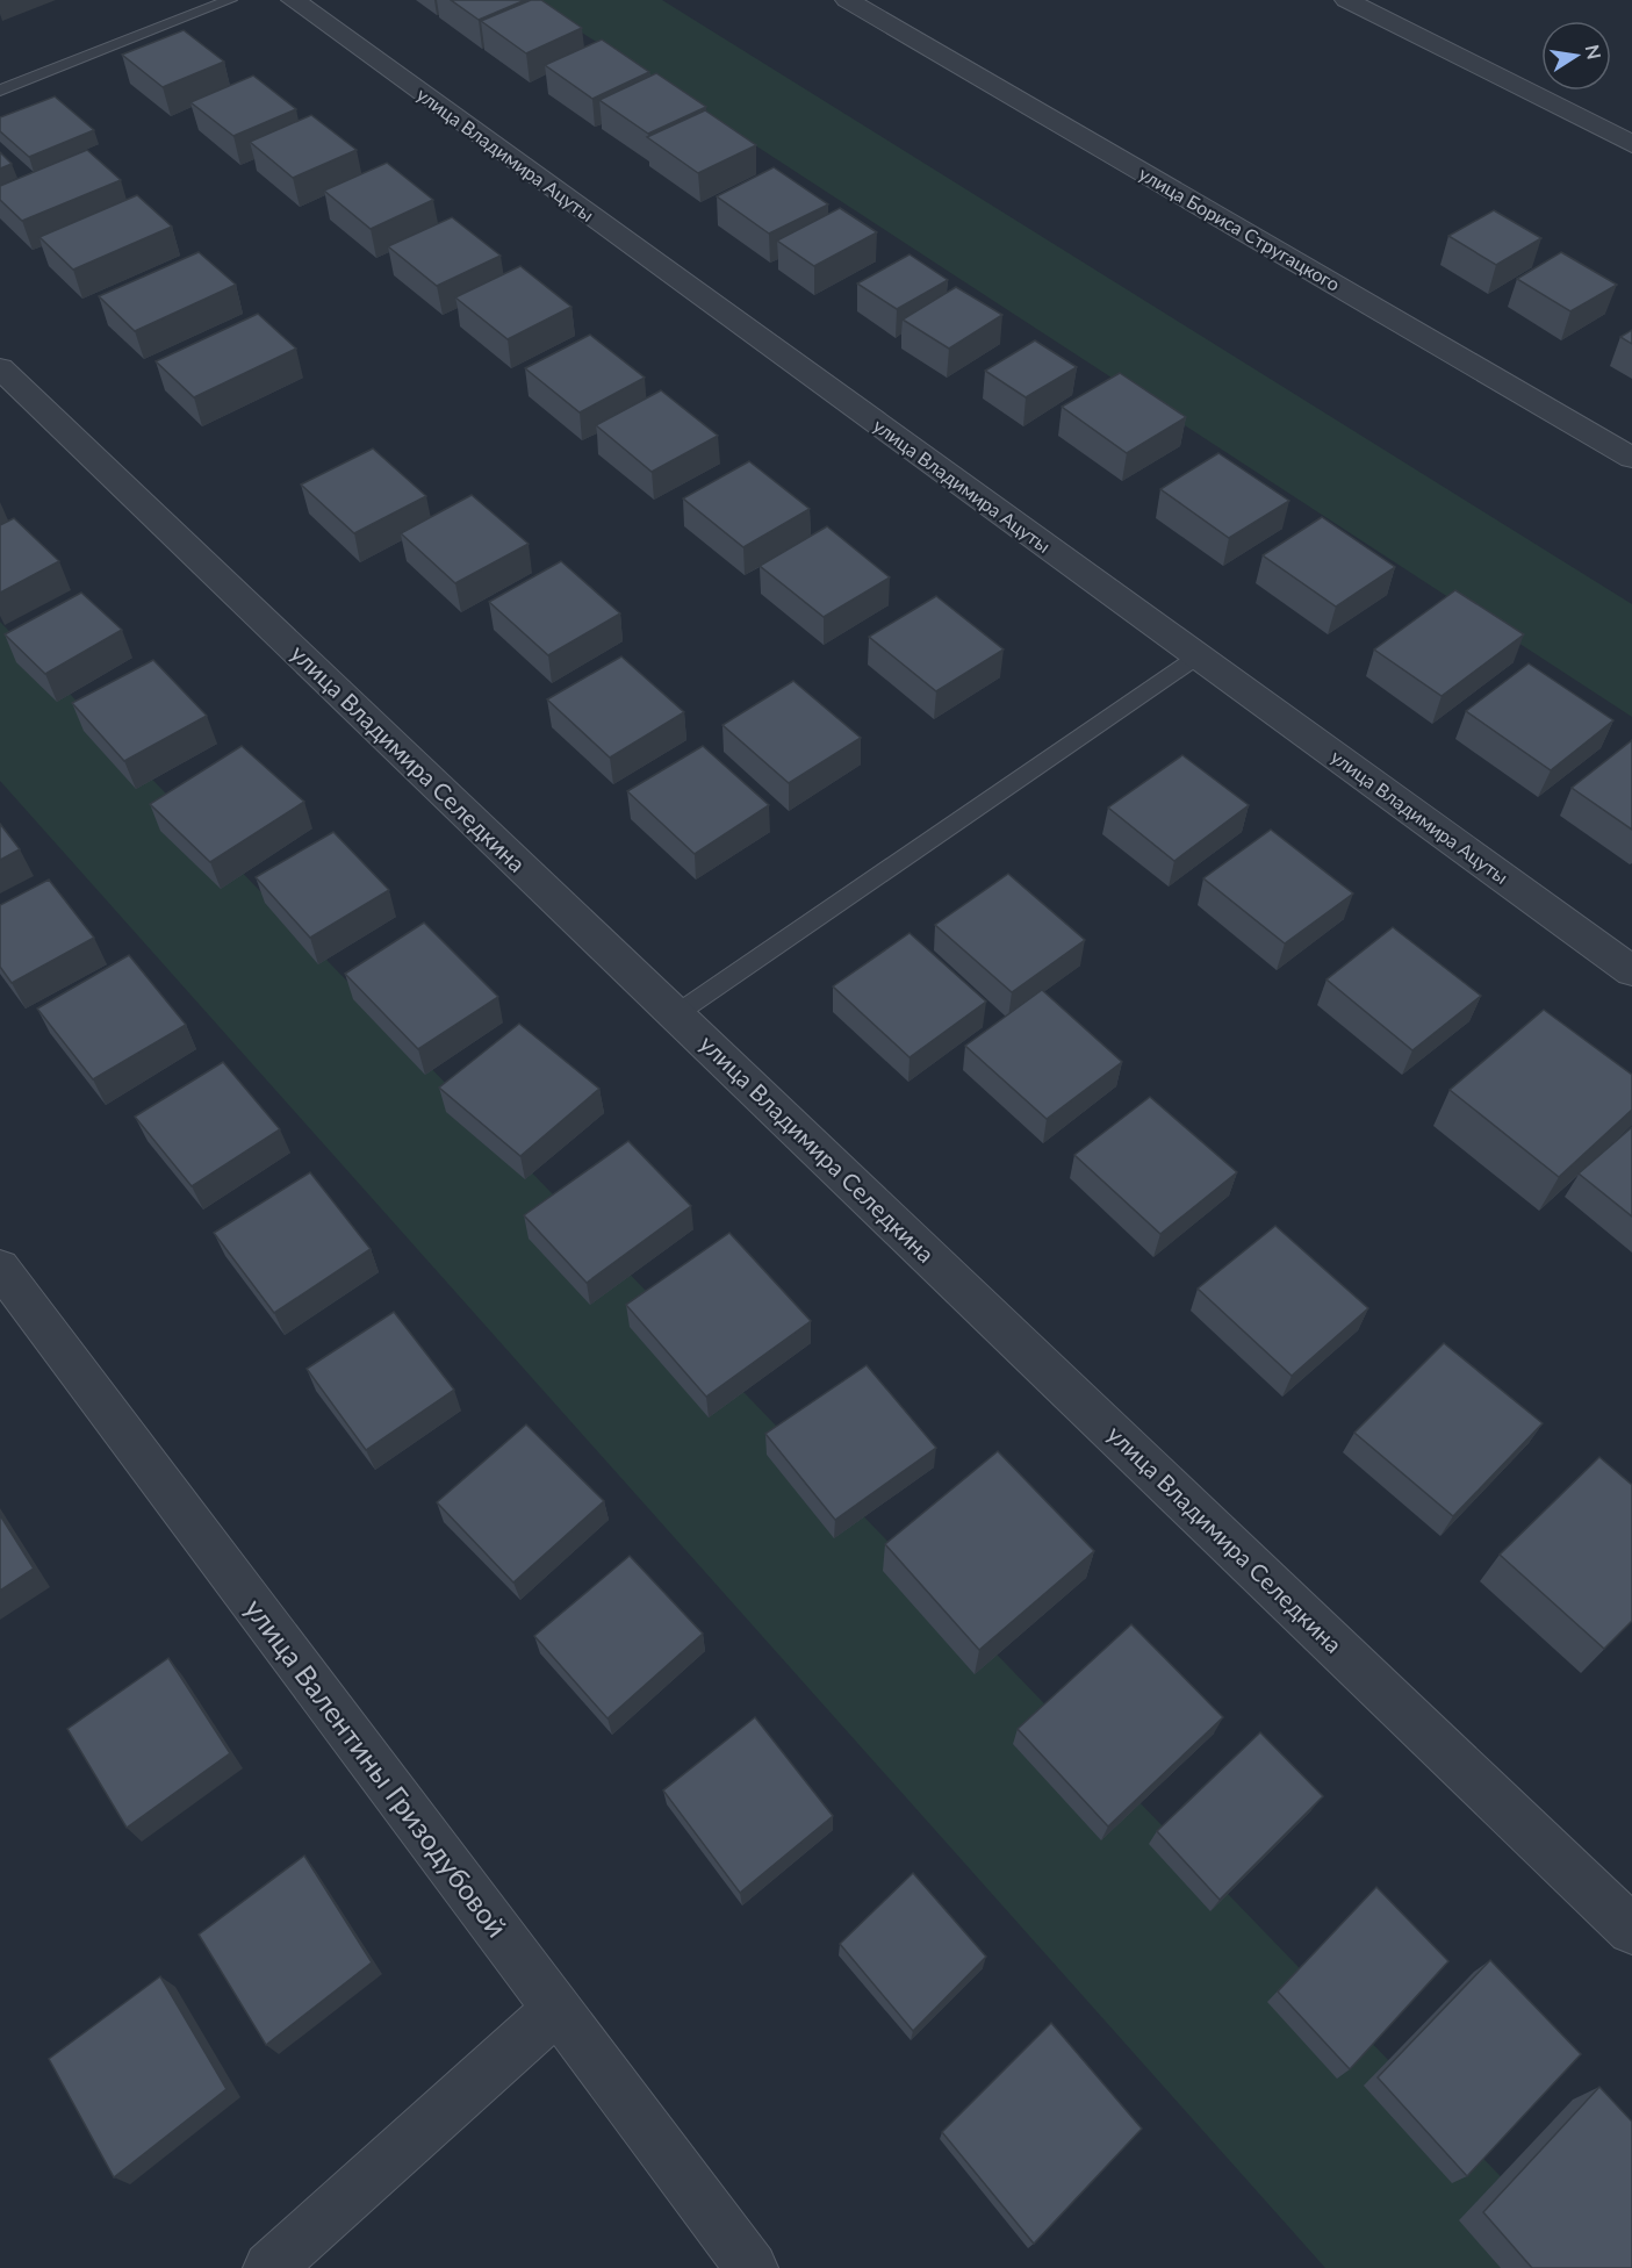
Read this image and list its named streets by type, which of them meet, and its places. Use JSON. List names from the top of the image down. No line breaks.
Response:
{"streets":{"street":["улица Владимира Ацуты","улица Бориса Стругацкого","улица Владимира Селедкина","улица Валентины Гризодубовой"]},"north":"right"}
